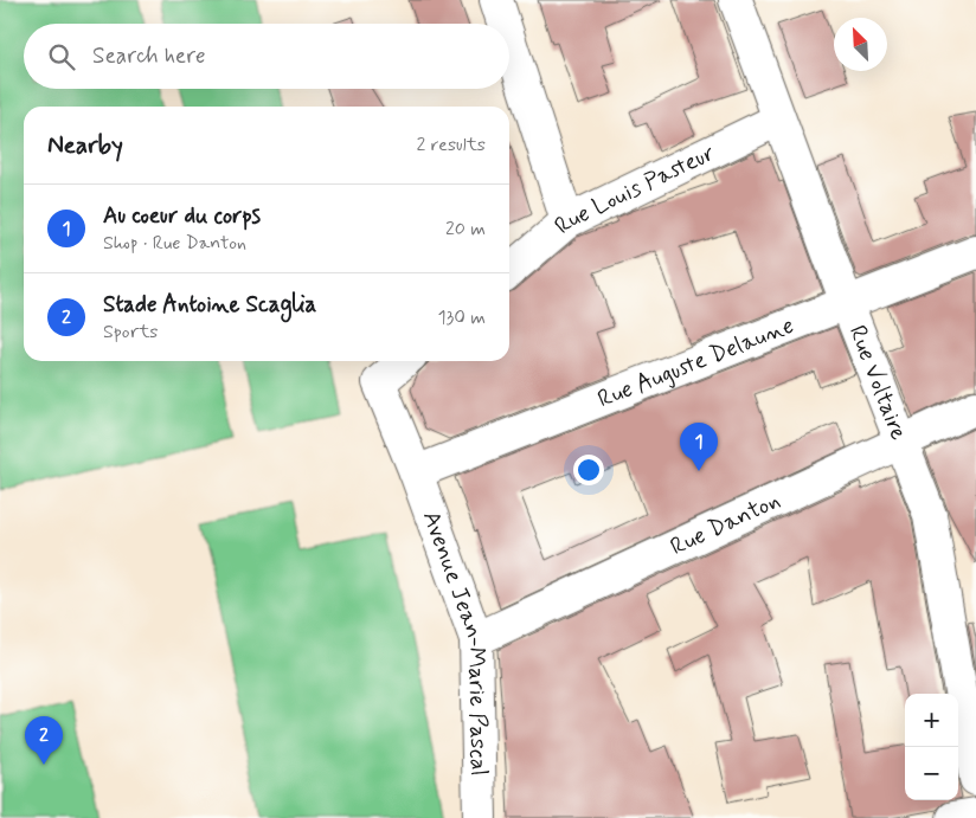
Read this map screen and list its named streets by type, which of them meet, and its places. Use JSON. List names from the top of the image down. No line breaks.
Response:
{"streets":{"street":["Rue Louis Pasteur","Rue Auguste Delaune","Rue Voltaire","Rue Danton","Avenue Jean-Marie Pascal"]},"crossings":[["Rue Louis Pasteur","Rue Voltaire"],["Rue Auguste Delaune","Rue Voltaire"],["Rue Auguste Delaune","Avenue Jean-Marie Pascal"],["Rue Voltaire","Rue Danton"],["Rue Danton","Avenue Jean-Marie Pascal"]],"north":"top left","page":{"search":"Search here","heading":["Nearby","2 results"],"list":[{"mark":"1","name":"Au coeur du corps","note":"Shop · Rue Danton","value":"20 m"},{"mark":"2","name":"Stade Antoine Scaglia","note":"Sports","value":"130 m"}],"pins":["1","2"],"map_buttons":["+","−"]}}
